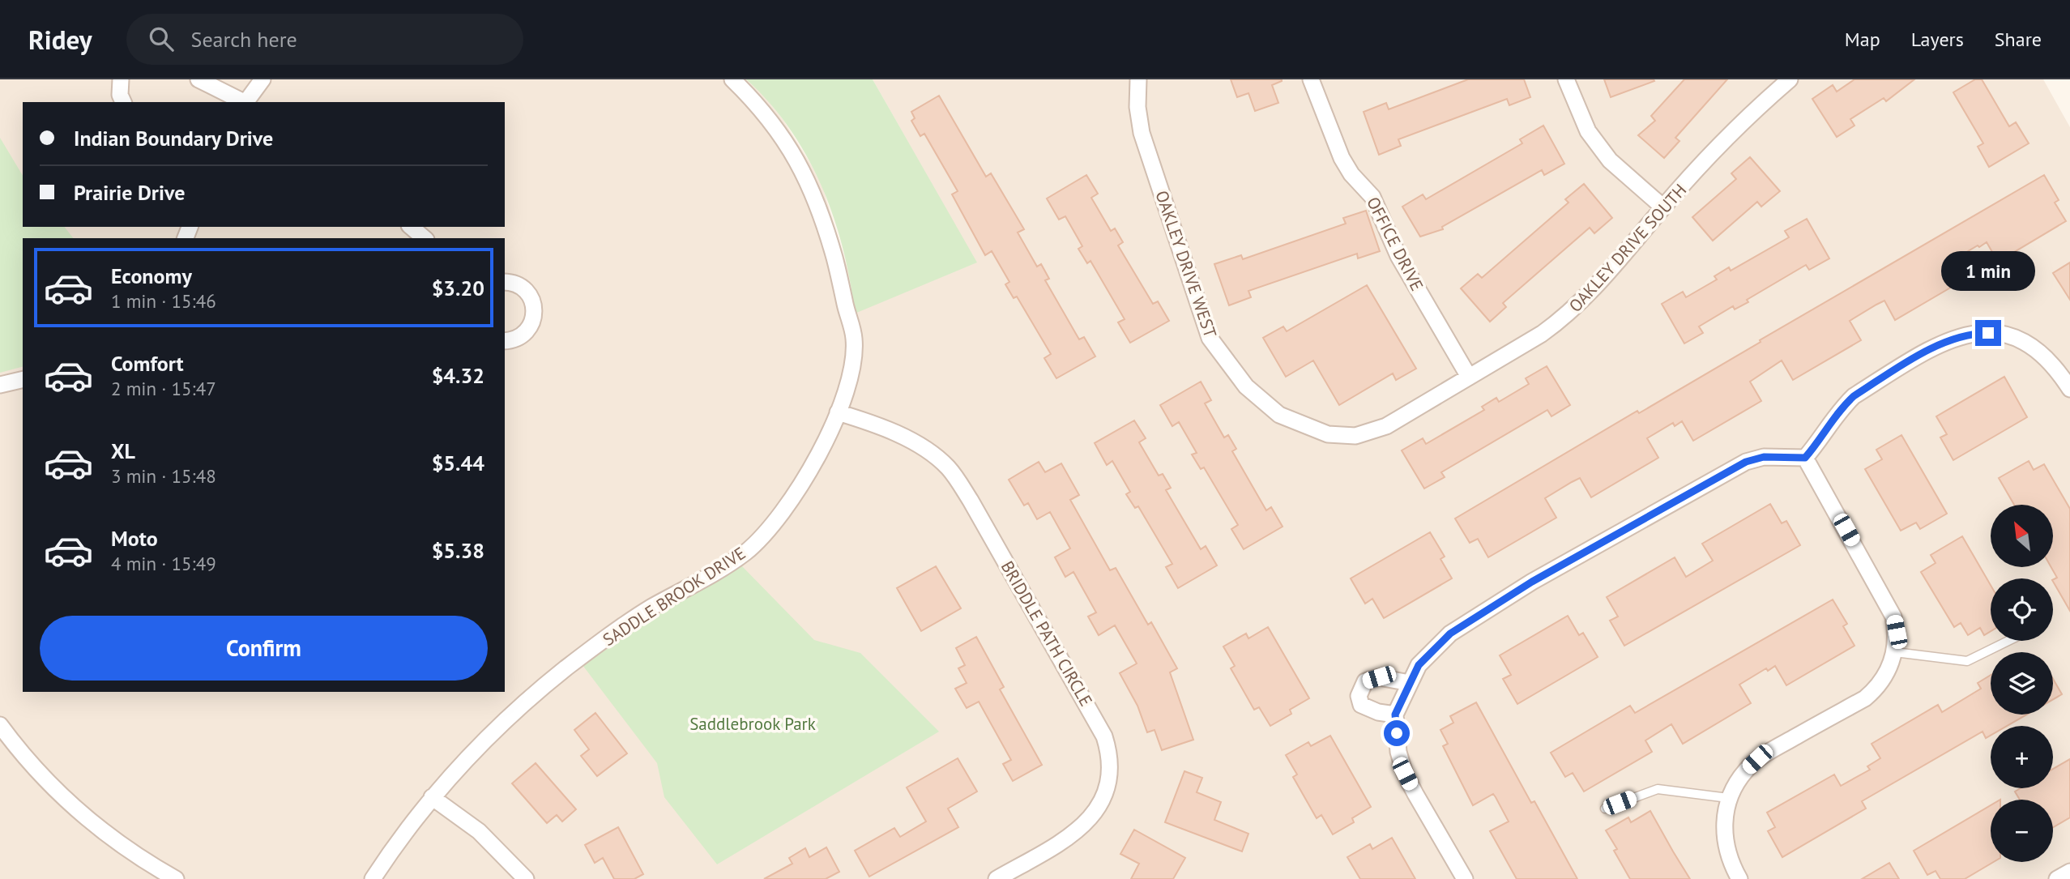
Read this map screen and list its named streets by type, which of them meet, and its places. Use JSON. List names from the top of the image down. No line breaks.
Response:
{"streets":{"street":["OFFICE DRIVE","OAKLEY DRIVE SOUTH","OAKLEY DRIVE WEST","SADDLE BROOK DRIVE","BRIDDLE PATH CIRCLE"]},"crossings":[["OFFICE DRIVE","OAKLEY DRIVE SOUTH"],["OAKLEY DRIVE SOUTH","OAKLEY DRIVE WEST"],["SADDLE BROOK DRIVE","BRIDDLE PATH CIRCLE"]],"parks":["Saddlebrook Park"],"north":"top left","page":{"header":"Ridey","search":"Search here","nav":["Map","Layers","Share"],"banner":["Indian Boundary Drive","Prairie Drive"],"list":[{"name":"Economy","note":"1 min · 15:46","value":"$3.20"},{"name":"Comfort","note":"2 min · 15:47","value":"$4.32"},{"name":"XL","note":"3 min · 15:48","value":"$5.44"},{"name":"Moto","note":"4 min · 15:49","value":"$5.38"}],"bubble":"1 min","map_buttons":["+","−"],"buttons":"Confirm"}}
